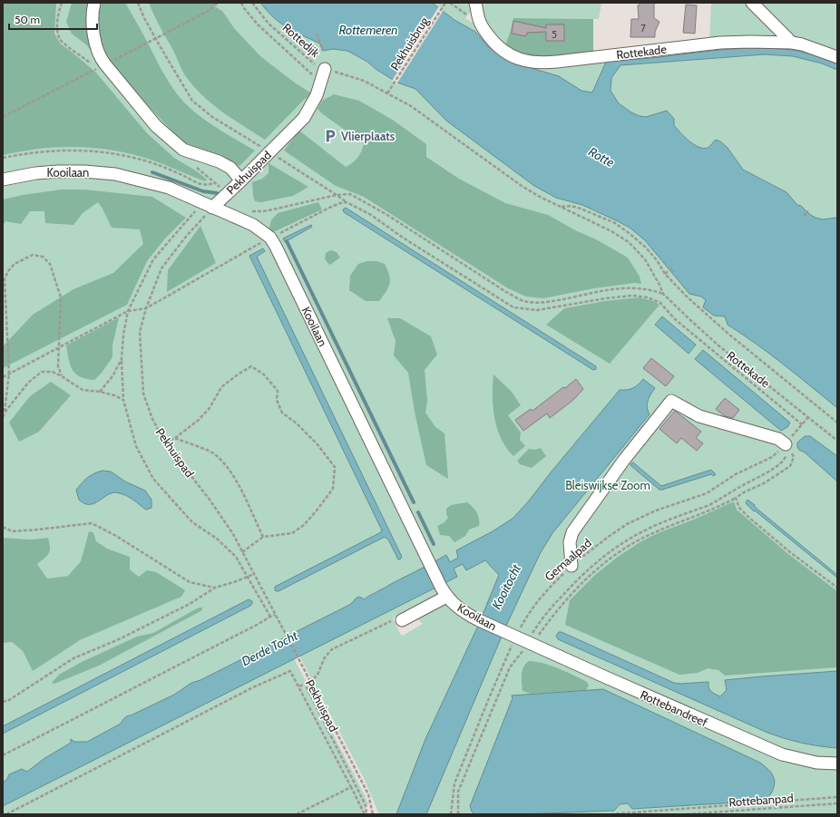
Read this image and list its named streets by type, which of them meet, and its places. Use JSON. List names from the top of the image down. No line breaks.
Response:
{"streets":{"street":["Rottekade","Kooilaan","Pekhuispad","Rottebandreef"],"path":["Rottedijk","Pekhuisbrug","Gemaalpad","Rottebanpad"]},"crossings":[["Rottedijk","Pekhuisbrug"],["Rottedijk","Rottekade"],["Rottedijk","Pekhuispad"],["Rottekade","Gemaalpad"],["Kooilaan","Pekhuispad"],["Kooilaan","Gemaalpad"],["Kooilaan","Rottebandreef"],["Gemaalpad","Rottebandreef"]],"water":["Rottemeren","Rotte","Kooitocht","Derde Tocht"],"parks":["Bleiswijkse Zoom"],"places":{"parking":["Vlierplaats"]},"house_numbers":["7","5"],"scale_bar":"50 m"}
